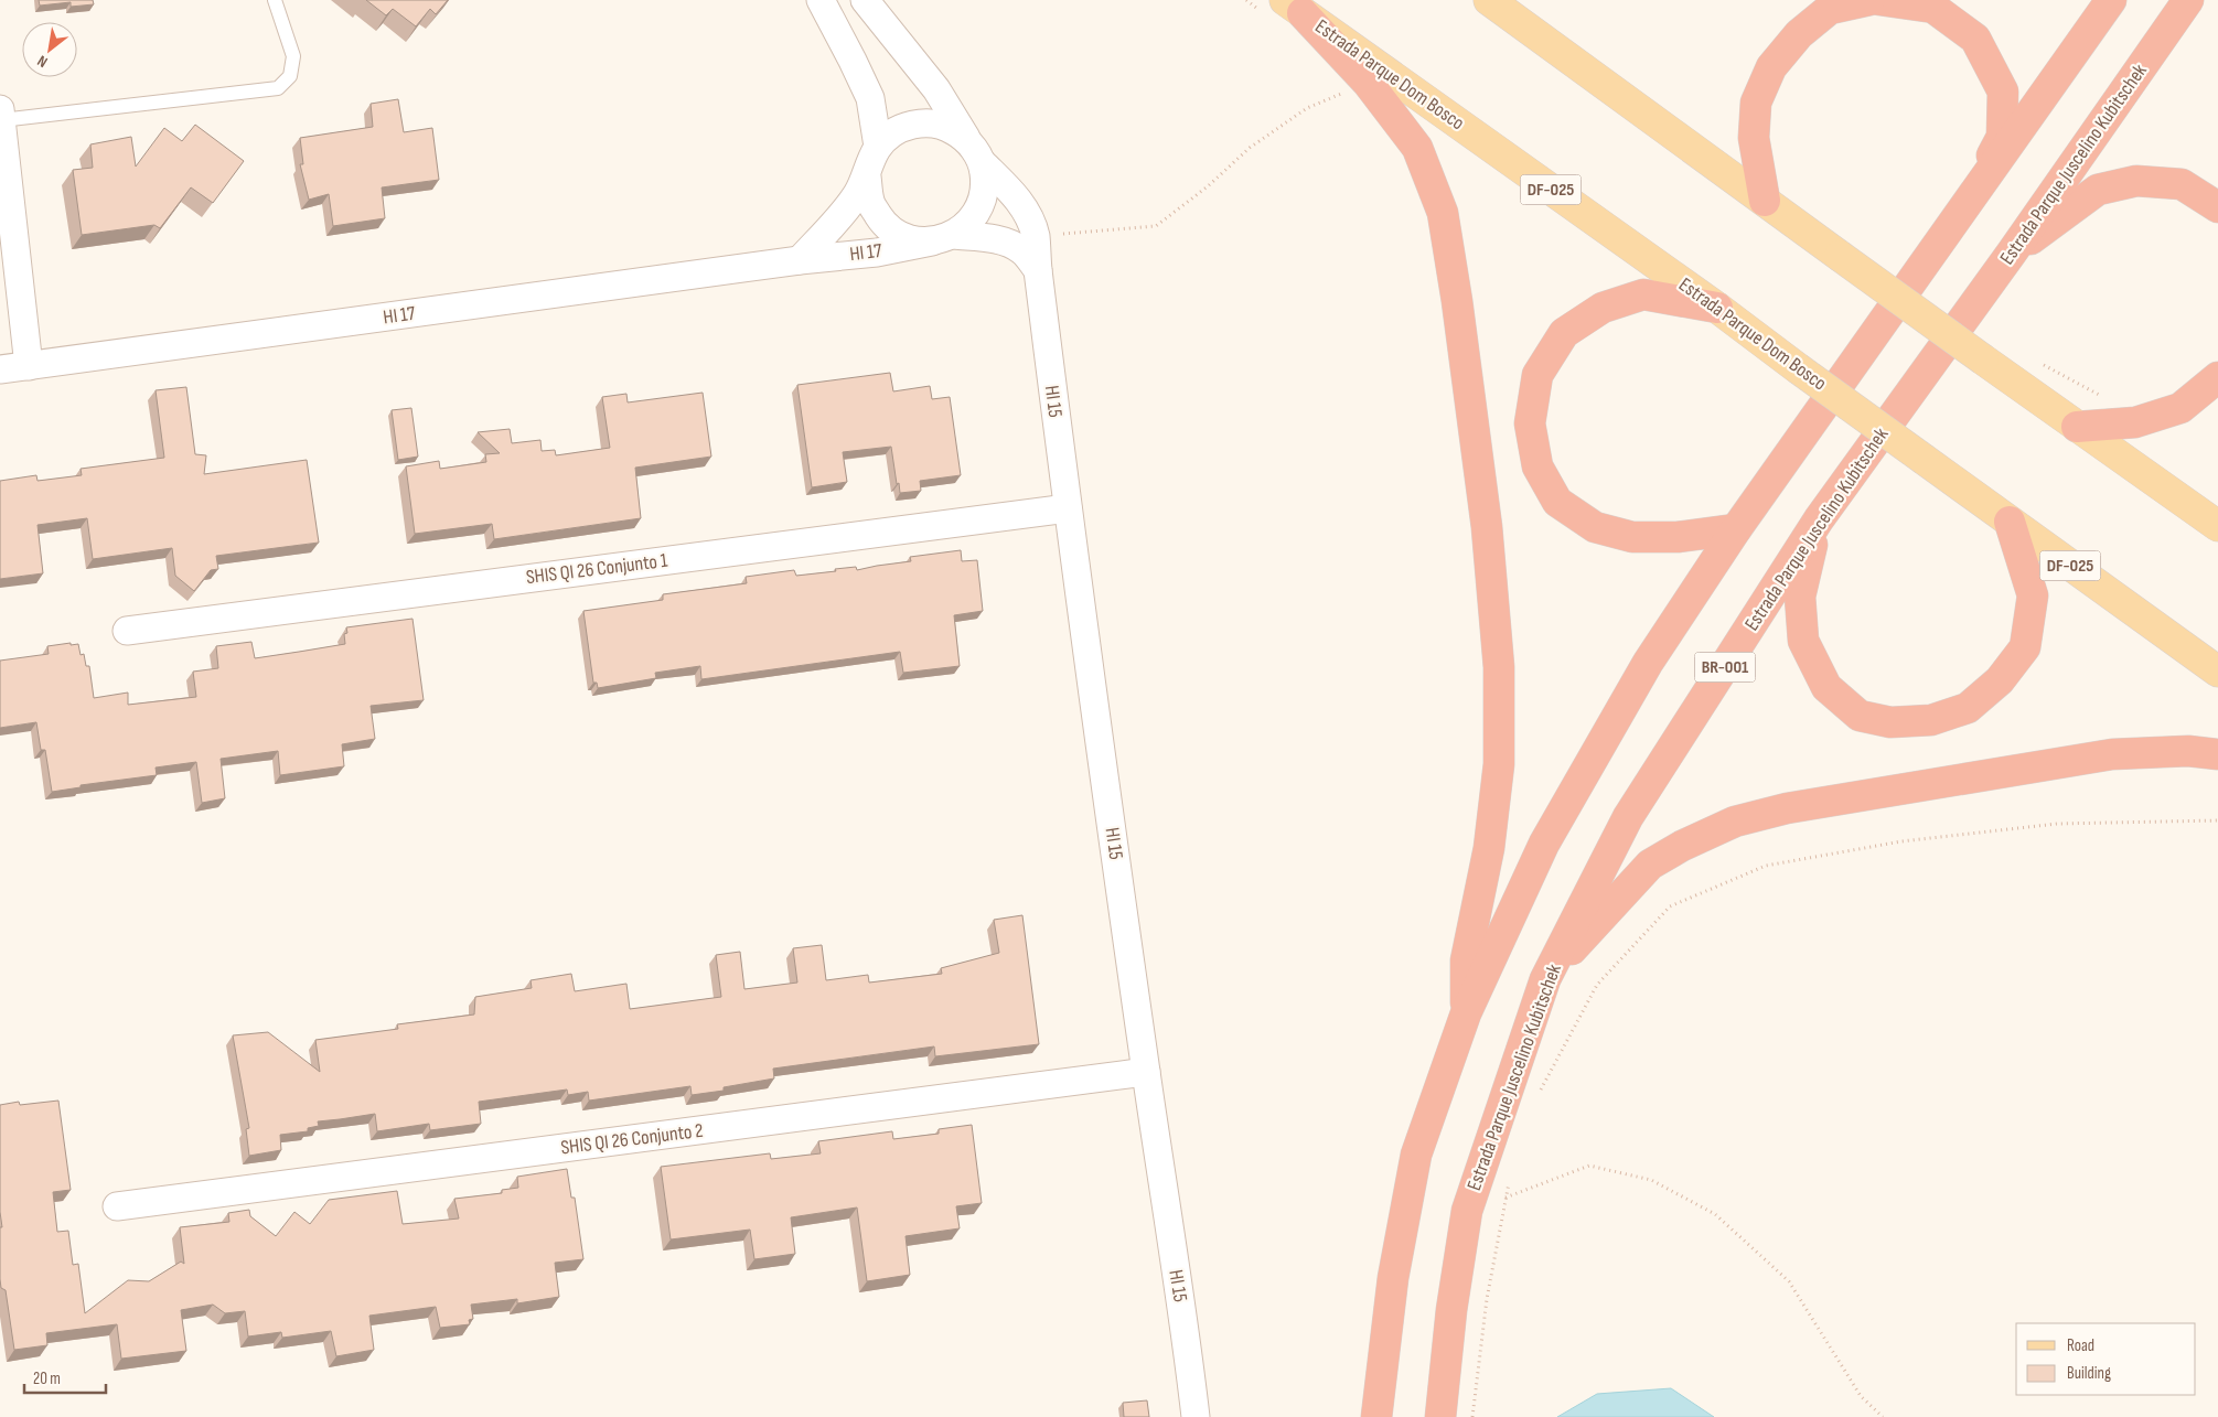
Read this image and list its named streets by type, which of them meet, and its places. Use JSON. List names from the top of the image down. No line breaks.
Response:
{"streets":{"highway":["Estrada Parque Juscelino Kubitschek","BR-001"],"main road":["Estrada Parque Dom Bosco","DF-025"],"street":["HI 17","HI 15","SHIS QI 26 Conjunto 1","SHIS QI 26 Conjunto 2"]},"crossings":[["HI 17","HI 15"],["HI 15","SHIS QI 26 Conjunto 1"],["HI 15","SHIS QI 26 Conjunto 2"]],"legend":["Road","Building"],"scale_bar":"20 m","north":"bottom left"}
